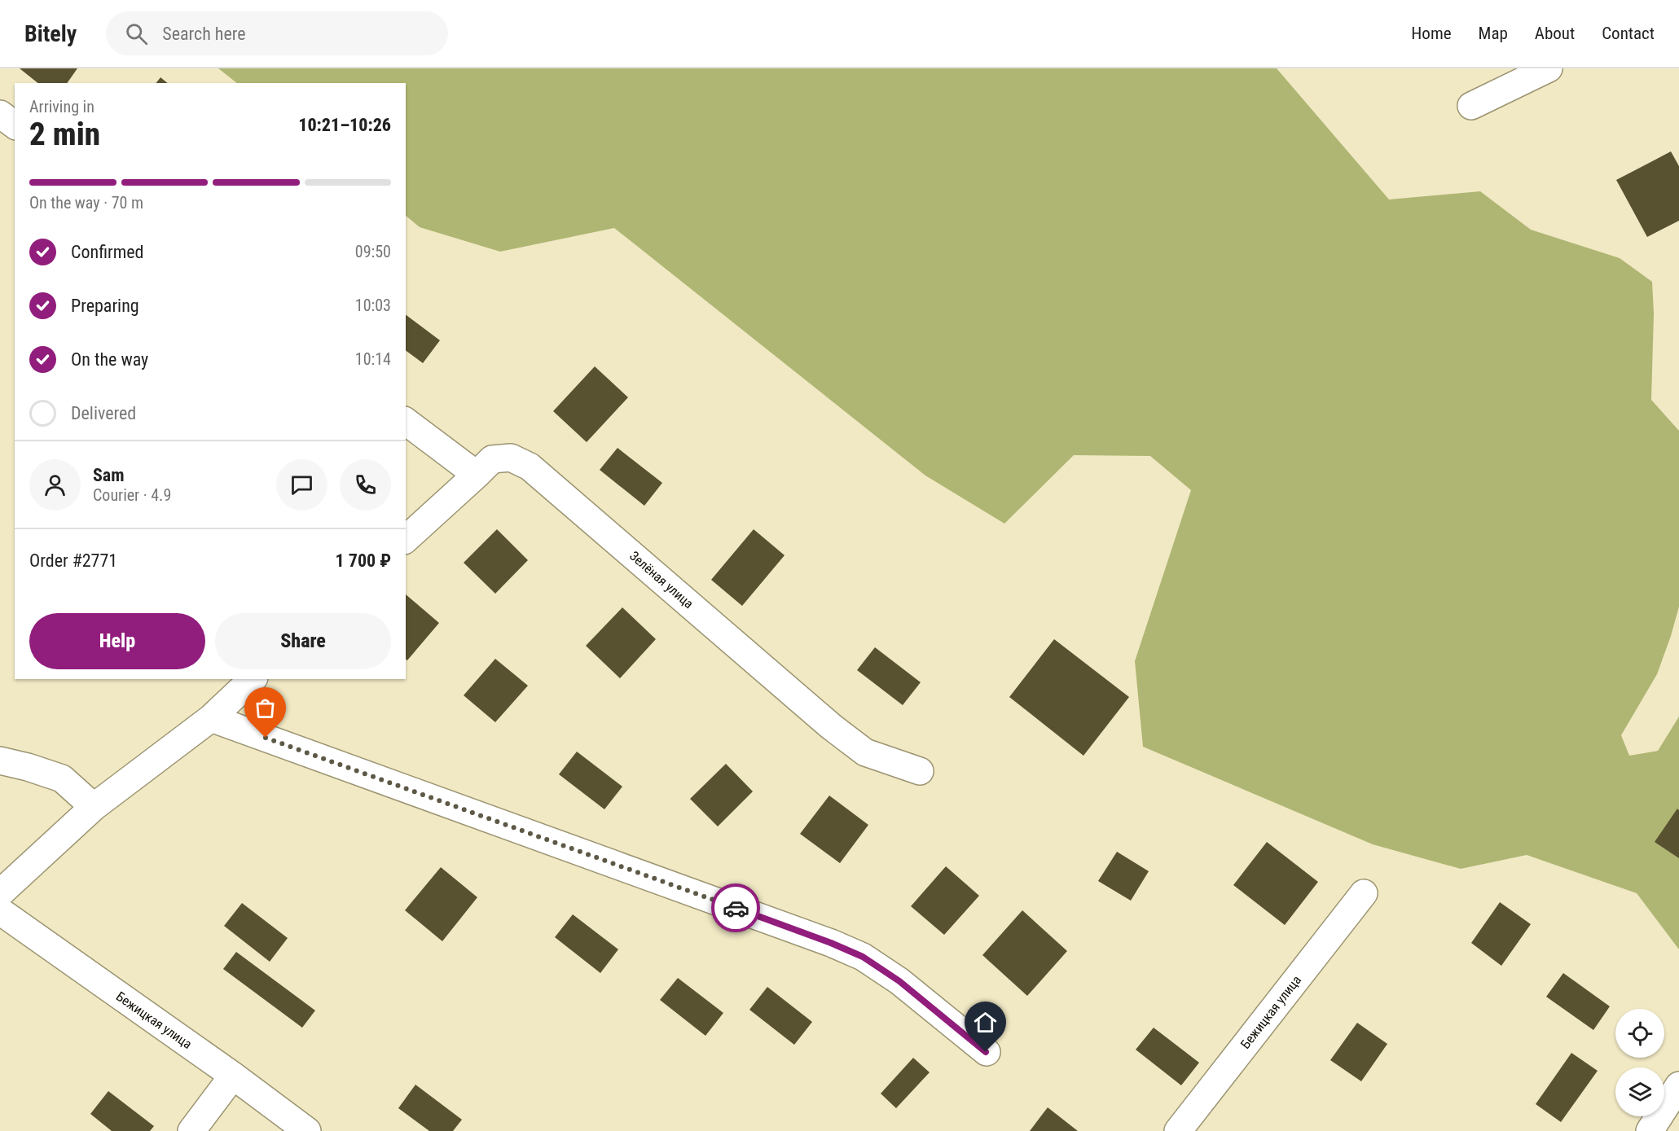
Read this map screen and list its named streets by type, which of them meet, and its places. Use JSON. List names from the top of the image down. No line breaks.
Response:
{"streets":{"street":["Зелёная улица","Бежицкая улица"]},"page":{"header":"Bitely","search":"Search here","nav":["Home","Map","About","Contact"],"heading":["2 min","Arriving in","10:21–10:26"],"panel":["Sam","Courier · 4.9","Order #2771","1 700 ₽"],"bar":"On the way · 70 m","list":[["Confirmed","09:50"],["Preparing","10:03"],["On the way","10:14"],"Delivered"],"buttons":["Help","Share"]}}
